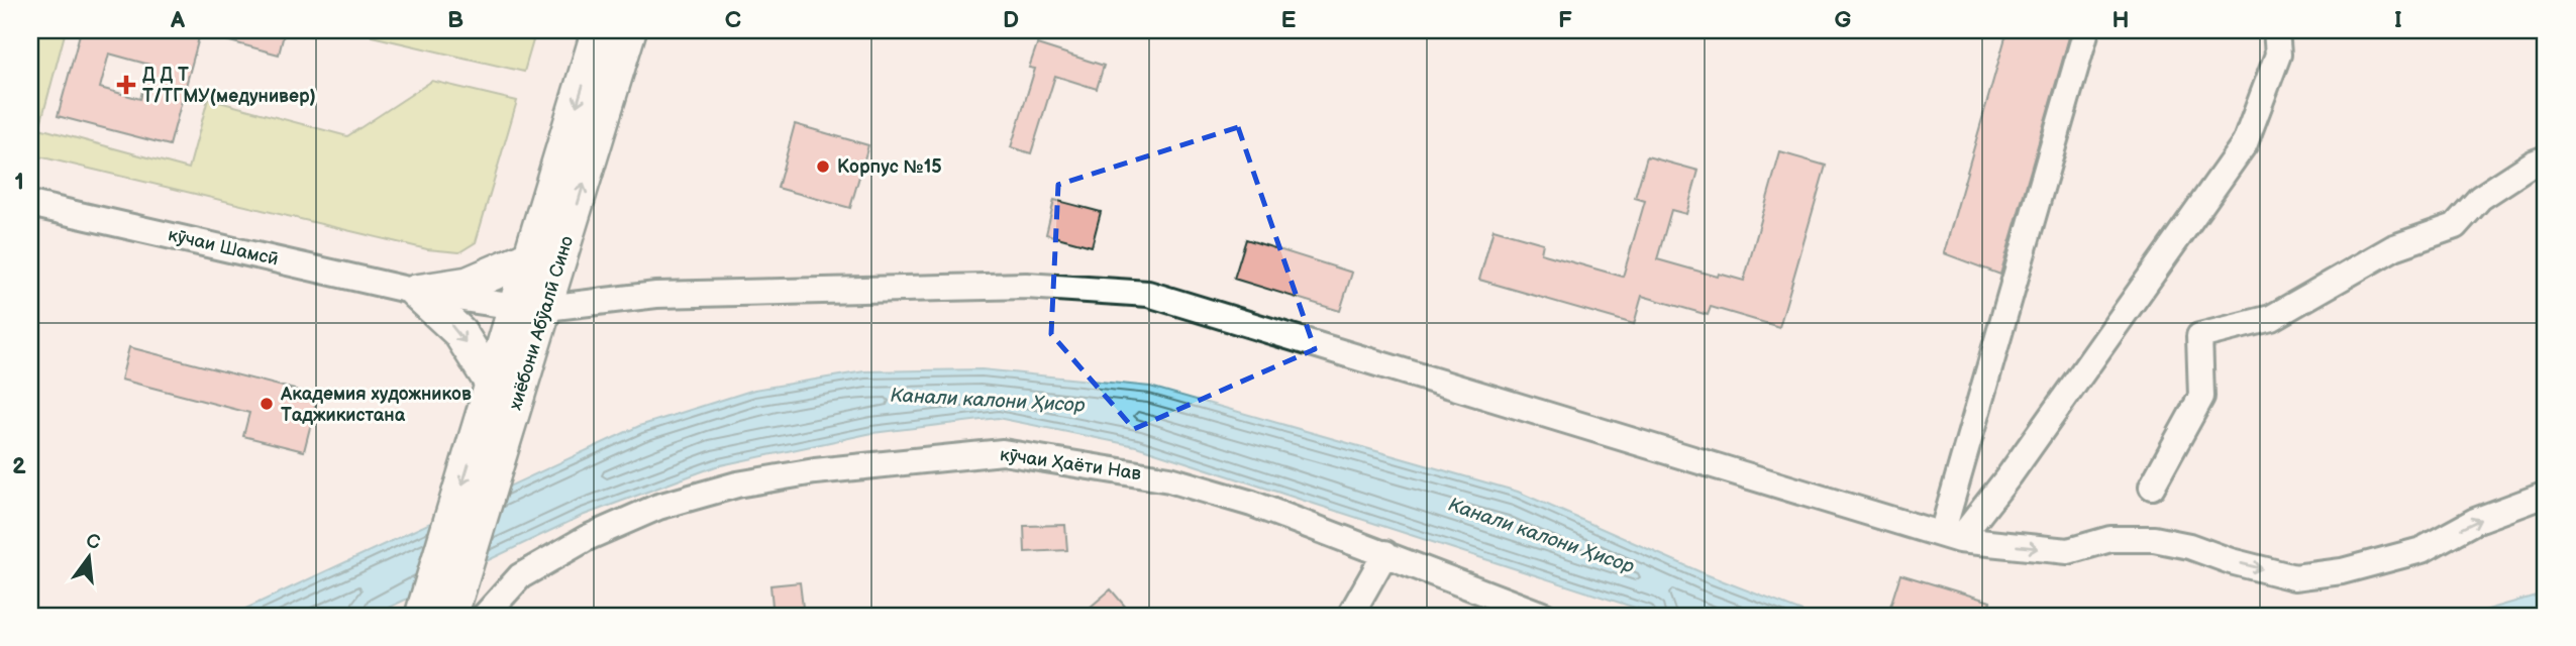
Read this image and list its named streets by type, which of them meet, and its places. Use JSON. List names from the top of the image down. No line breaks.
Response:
{"streets":{"main road":["хиёбони Абӯалӣ Сино"],"street":["кӯчаи Шамсӣ","кӯчаи Ҳаёти Нав"]},"crossings":[["кӯчаи Шамсӣ","хиёбони Абӯалӣ Сино"]],"water":["Канали калони Ҳисор"],"places":{"health":["Д Д Т Т/ТГМУ(медунивер)"],"other":["Корпус №15","Академия художников Таджикистана"]},"north":"top","grid":{"columns":["A","B","C","D","E","F","G","H","I"],"rows":["1","2"]}}
